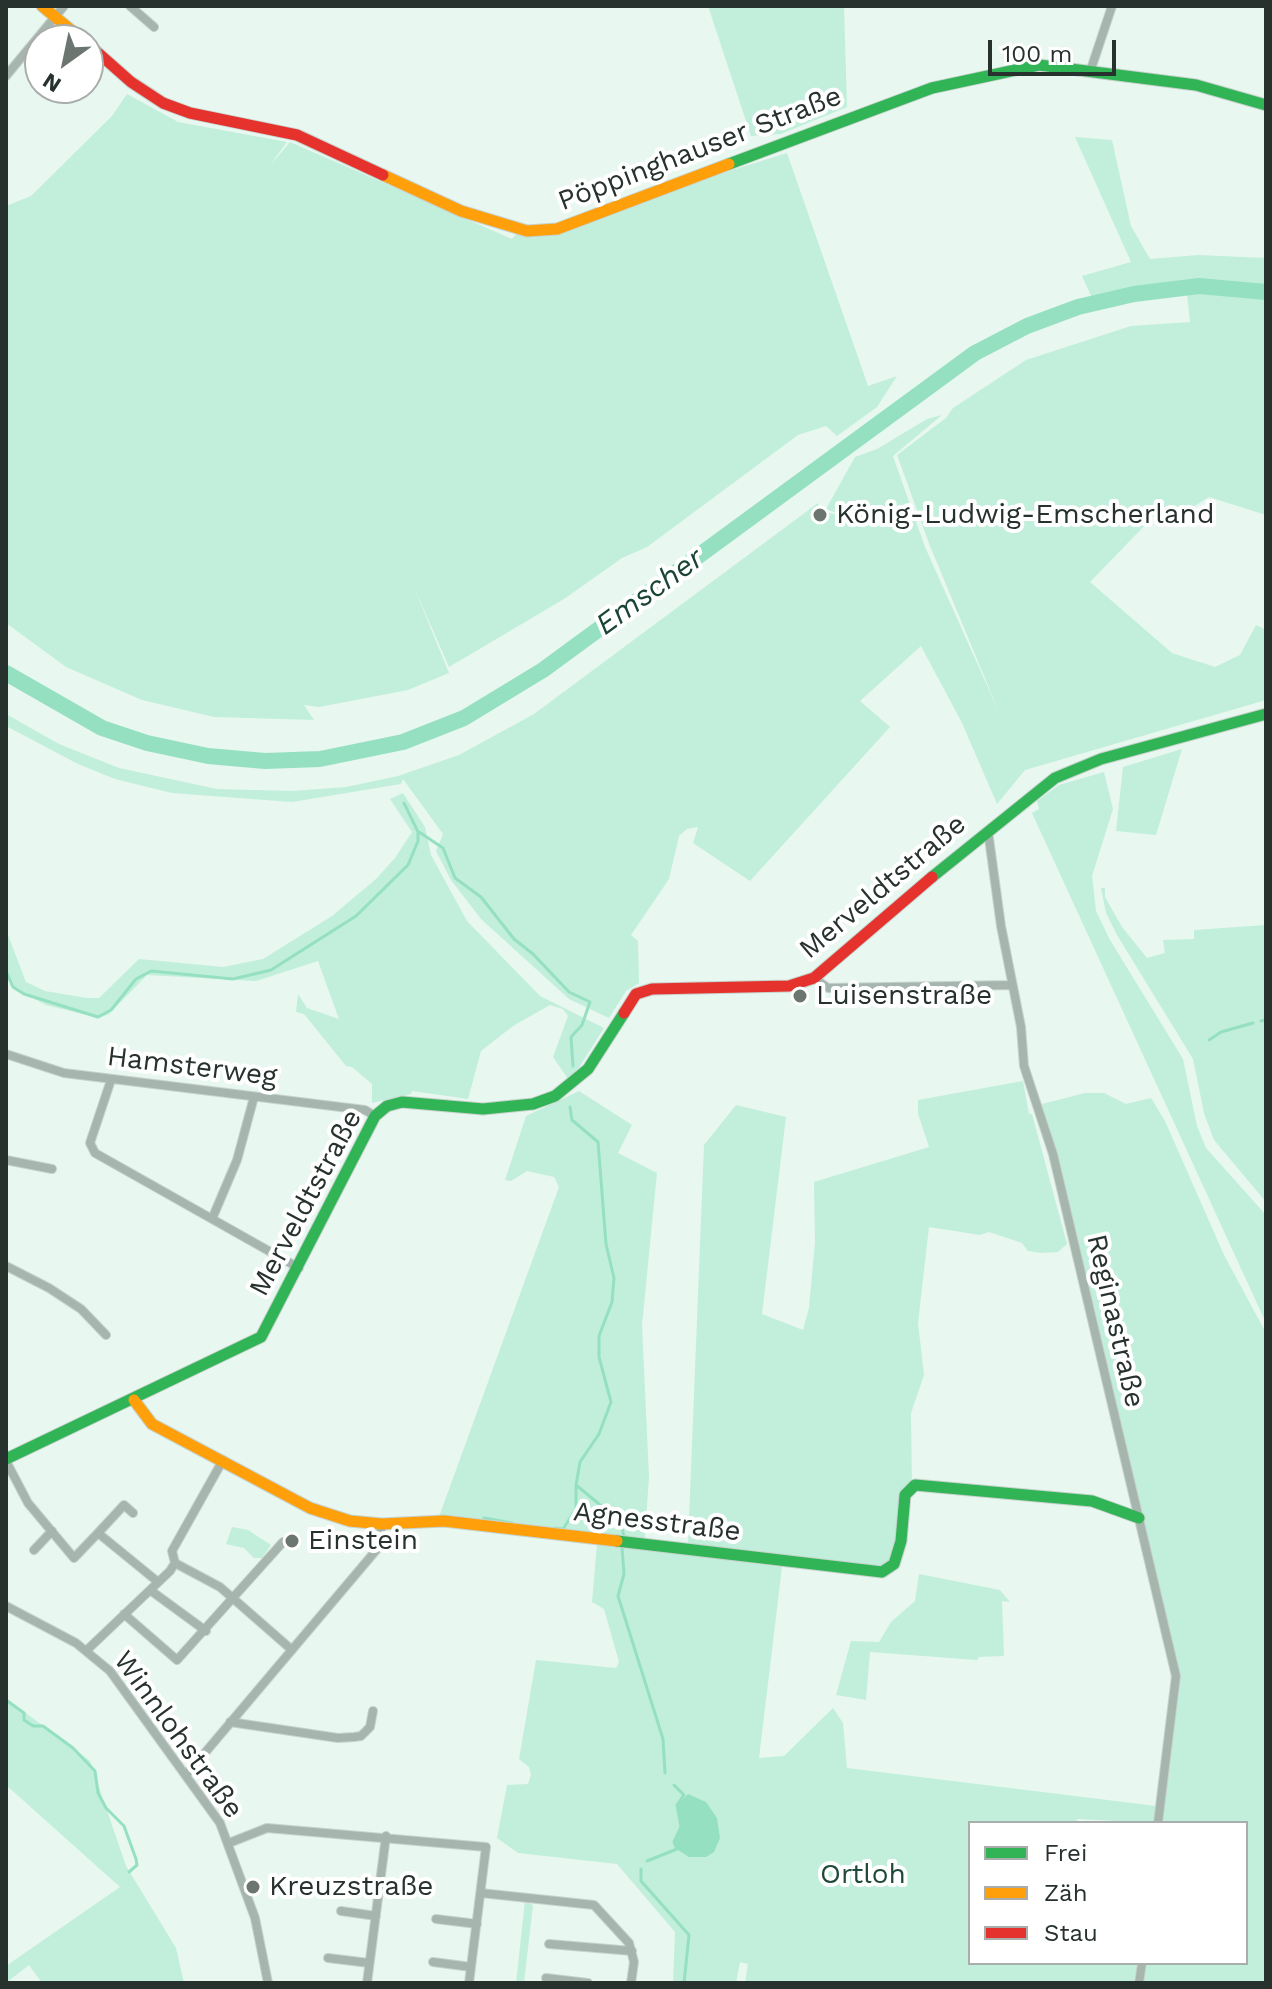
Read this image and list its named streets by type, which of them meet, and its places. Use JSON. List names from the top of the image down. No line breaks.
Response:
{"streets":{"main road":["Pöppinghauser Straße","Merveldtstraße","Agnesstraße"],"street":["Hamsterweg","Reginastraße","Winnlohstraße"]},"crossings":[["Merveldtstraße","Hamsterweg"],["Merveldtstraße","Reginastraße"],["Merveldtstraße","Agnesstraße"],["Reginastraße","Agnesstraße"]],"water":["Emscher"],"parks":["Ortloh"],"places":["König-Ludwig-Emscherland","Luisenstraße","Einstein","Kreuzstraße"],"legend":["Frei","Zäh","Stau"],"scale_bar":"100 m","north":"bottom left"}
